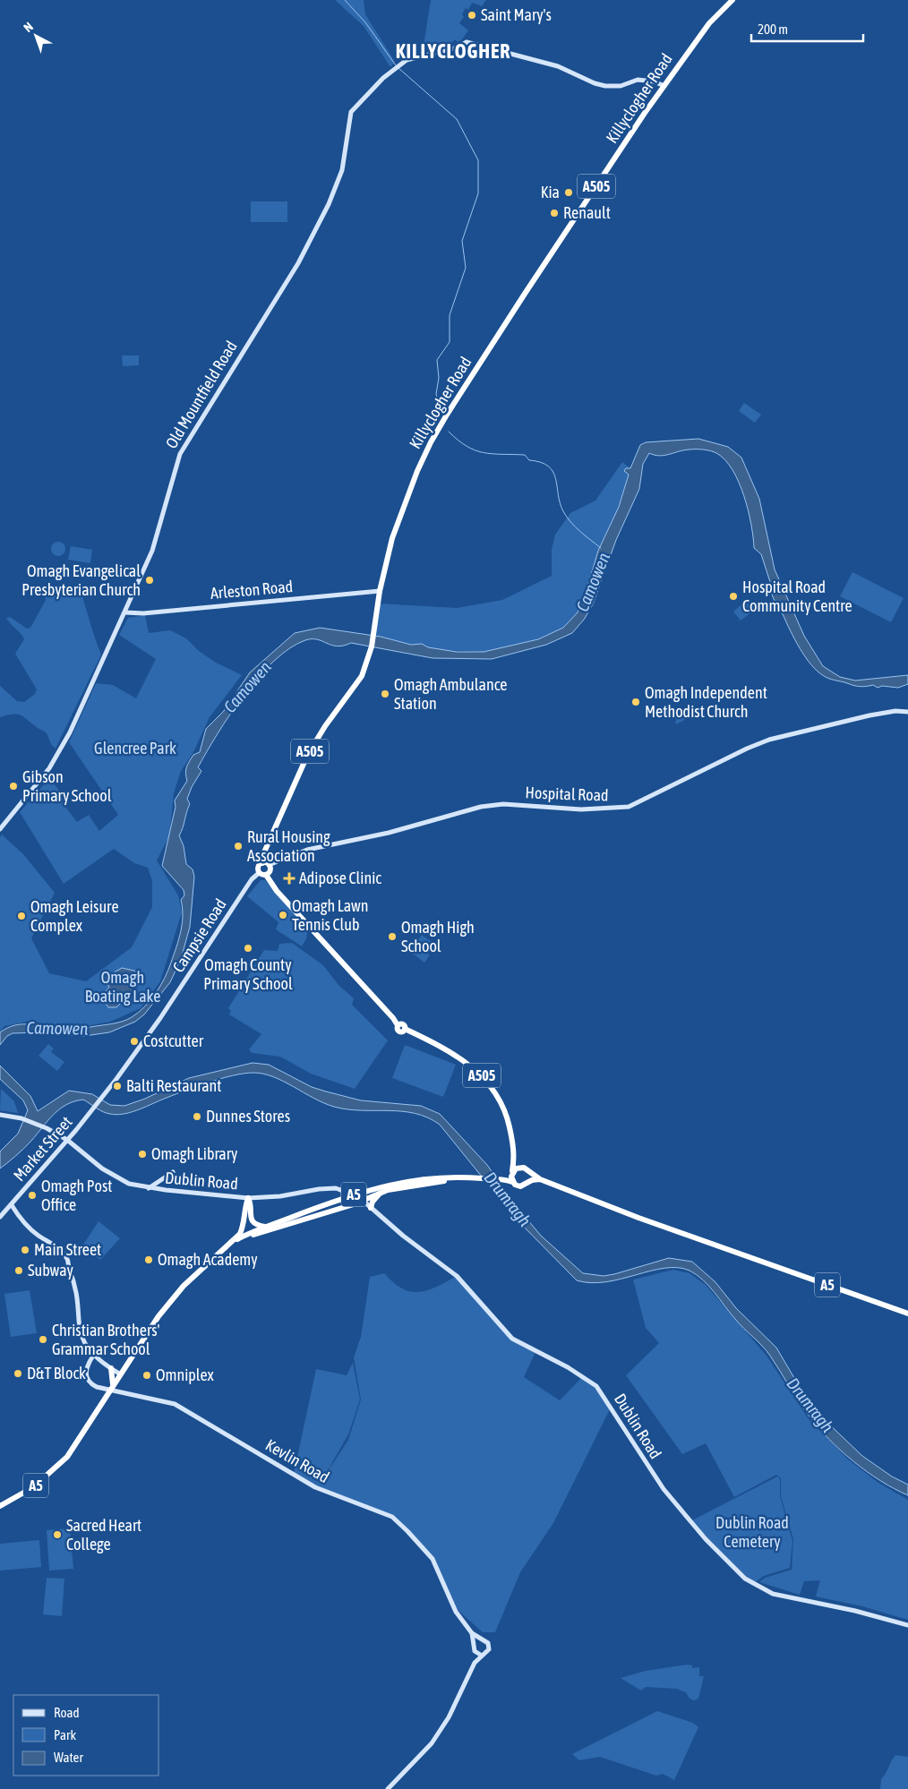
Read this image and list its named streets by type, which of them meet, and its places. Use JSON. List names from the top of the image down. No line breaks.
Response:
{"streets":{"highway":["Killyclogher Road","A505","A5"],"street":["Old Mountfield Road","Arleston Road","Hospital Road","Campsie Road","Market Street","Dublin Road","Kevlin Road"]},"crossings":[["Killyclogher Road","A505"],["Killyclogher Road","Old Mountfield Road"],["Killyclogher Road","Arleston Road"],["Killyclogher Road","Hospital Road"],["Killyclogher Road","Campsie Road"],["A505","Hospital Road"],["A505","Campsie Road"],["A505","A5"],["Old Mountfield Road","Arleston Road"],["Hospital Road","Campsie Road"],["Campsie Road","Market Street"],["Market Street","Dublin Road"]],"districts":["KILLYCLOGHER"],"water":["Camowen","Drumragh"],"parks":["Glencree Park","Omagh Boating Lake","Dublin Road Cemetery"],"places":{"other":["Saint Mary's","Kia","Renault","Omagh Evangelical Presbyterian Church","Hospital Road Community Centre","Omagh Ambulance Station","Omagh Independent Methodist Church","Gibson Primary School","Rural Housing Association","Omagh Lawn Tennis Club","Omagh Leisure Complex","Omagh High School","Omagh County Primary School","Costcutter","Balti Restaurant","Dunnes Stores","Omagh Library","Omagh Post Office","Main Street","Omagh Academy","Subway","Christian Brothers' Grammar School","D&T Block","Omniplex","Sacred Heart College"],"health":["Adipose Clinic"]},"legend":["Road","Park","Water"],"scale_bar":"200 m","north":"top left"}
